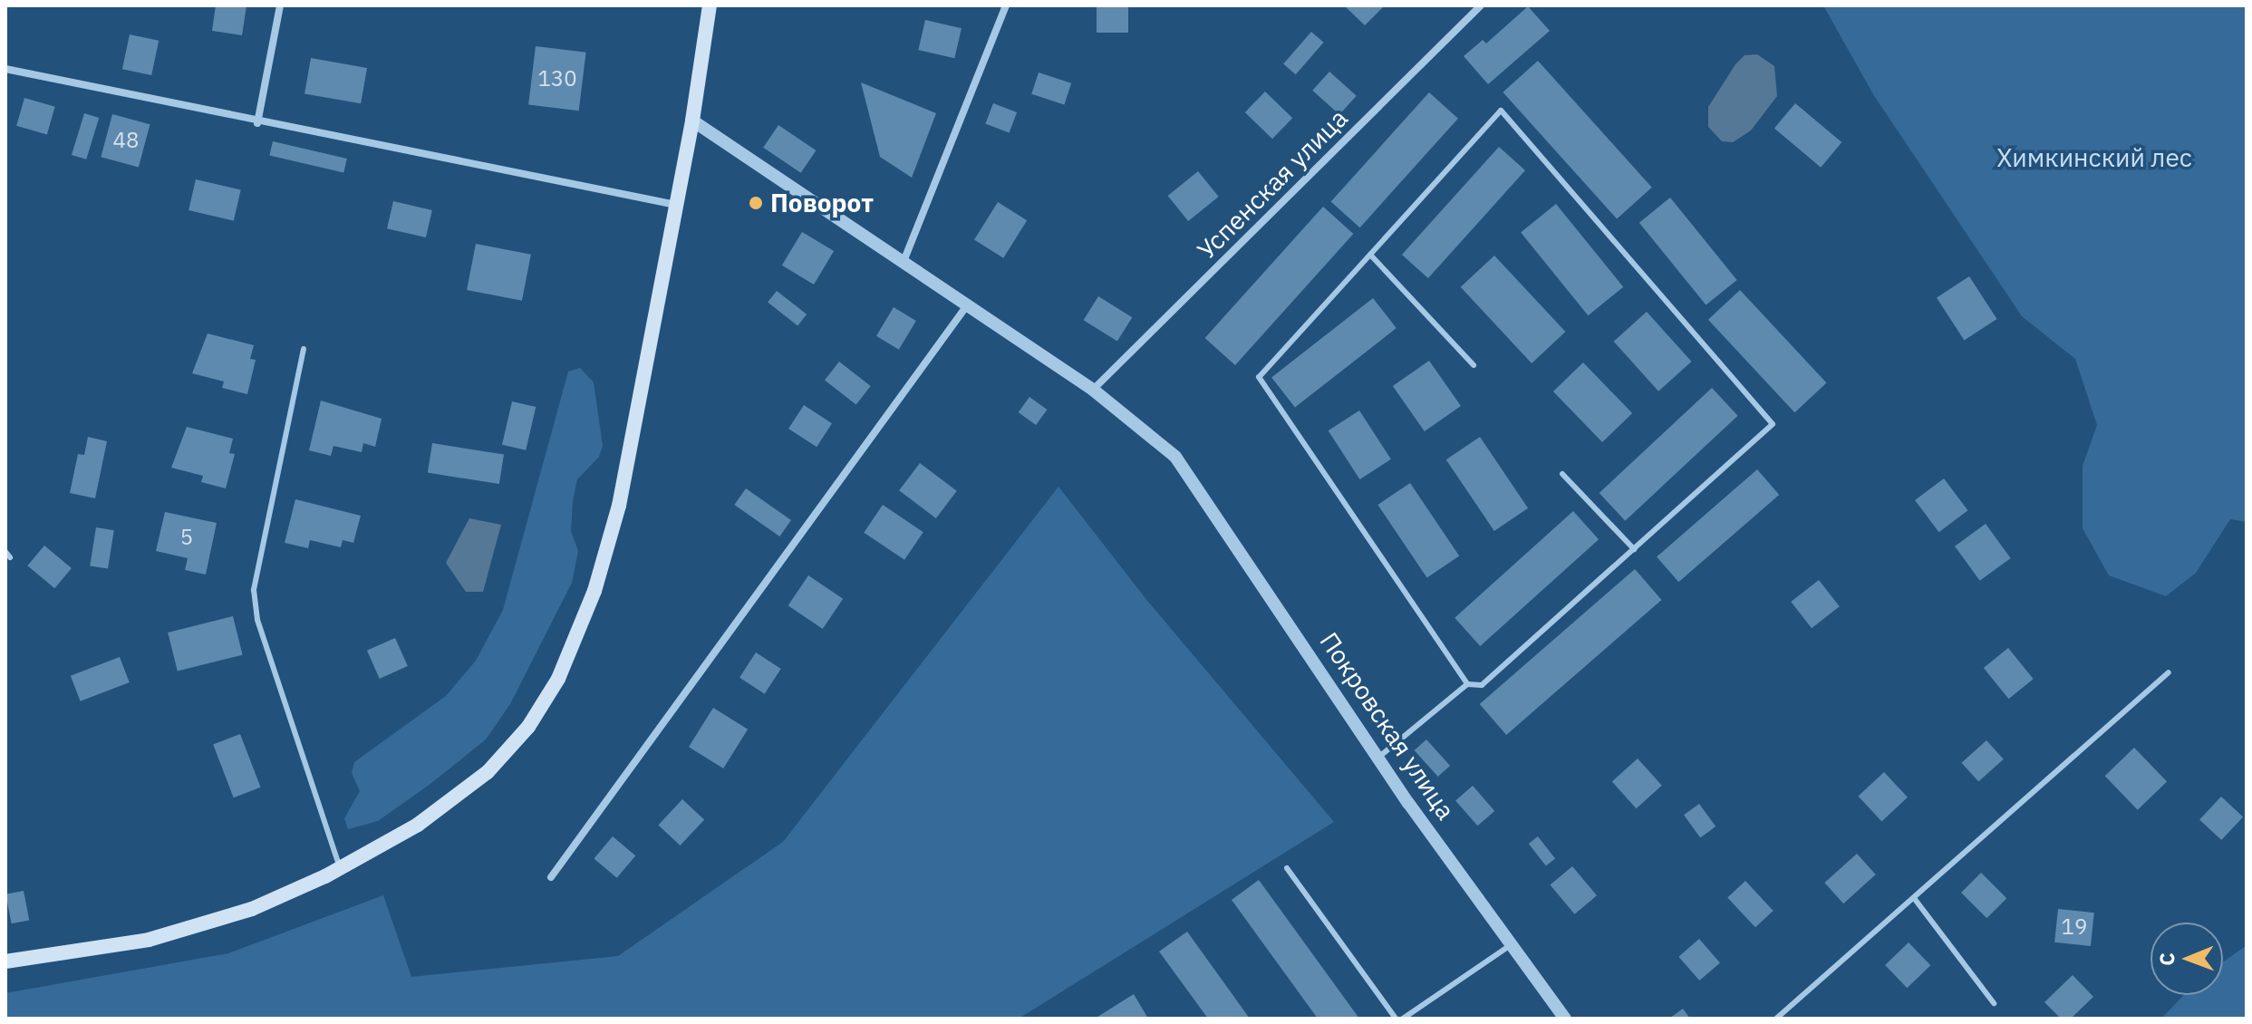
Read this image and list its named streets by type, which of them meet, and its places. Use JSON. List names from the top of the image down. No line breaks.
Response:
{"streets":{"street":["Успенская улица","Покровская улица"]},"crossings":[["Успенская улица","Покровская улица"]],"parks":["Химкинский лес"],"places":["Поворот"],"house_numbers":["130","48","5","19"],"north":"left"}
